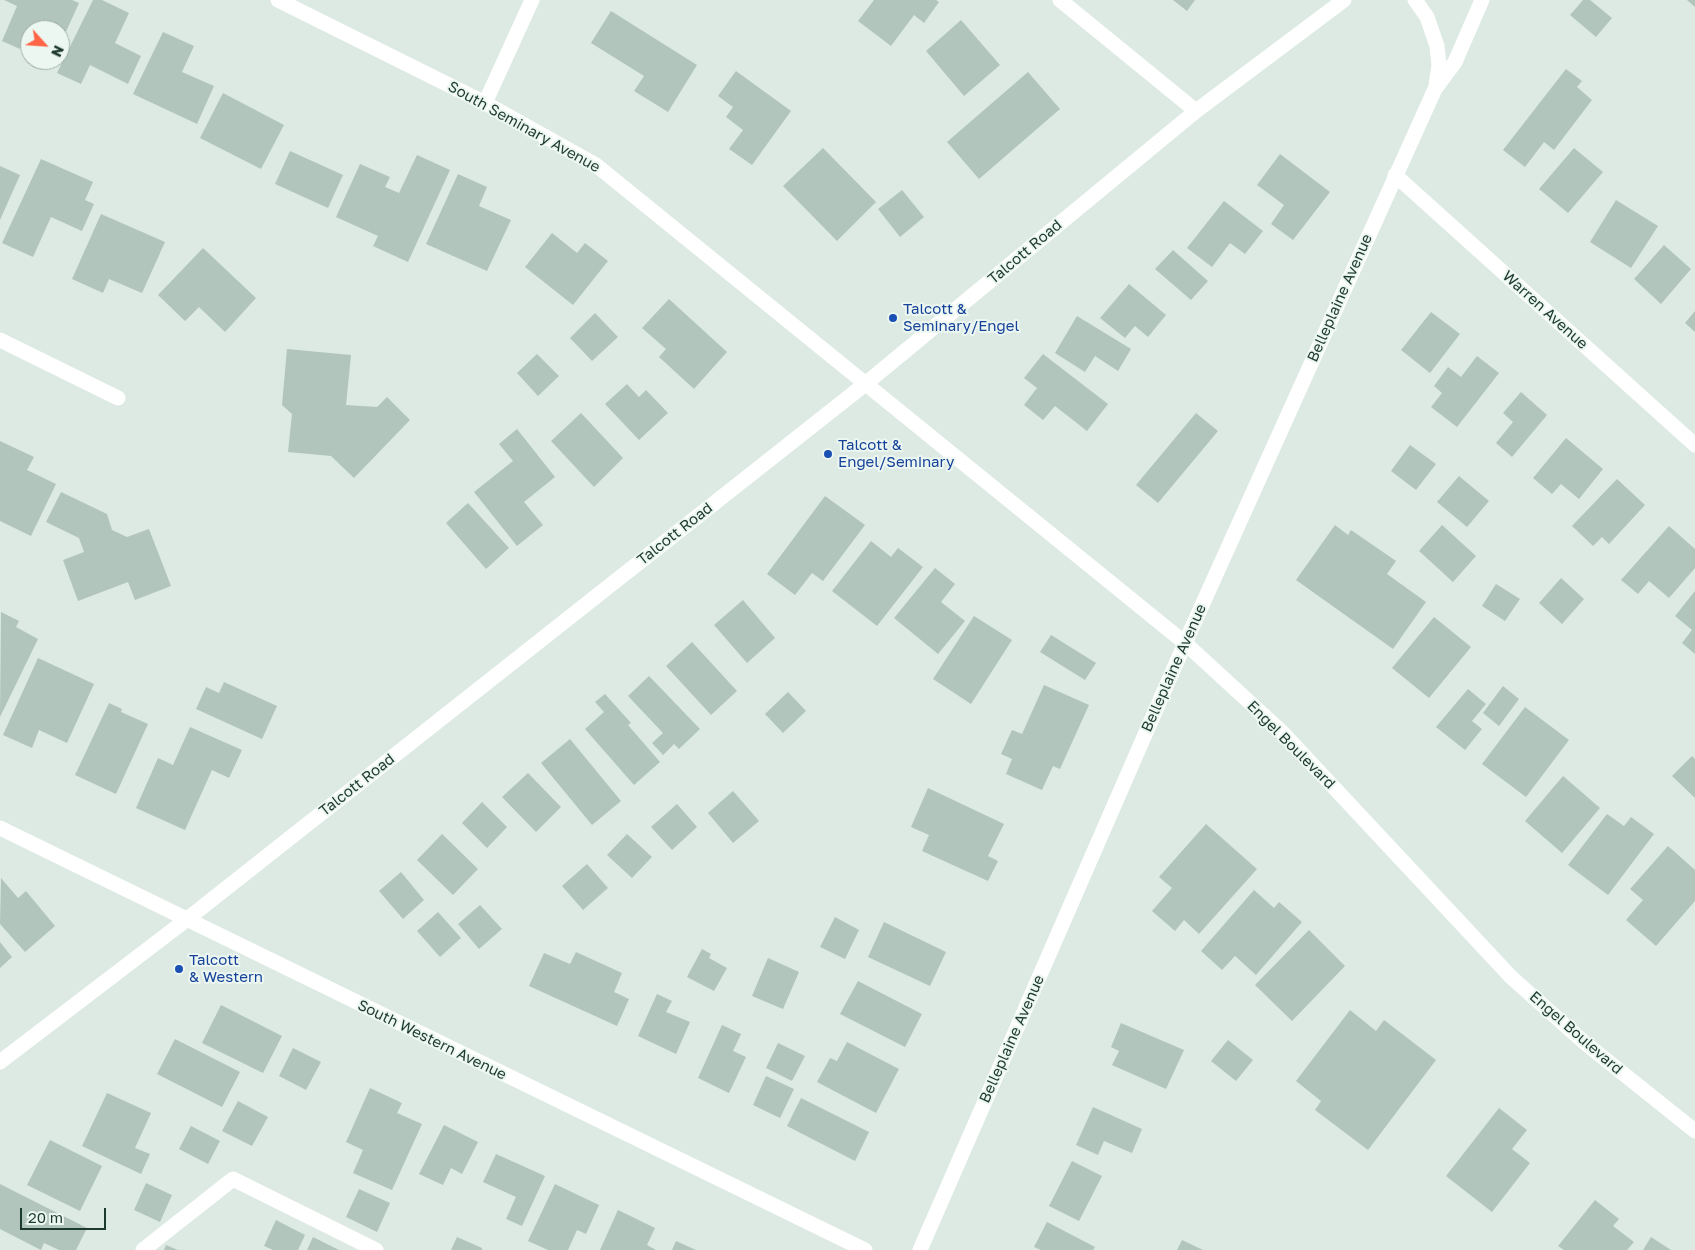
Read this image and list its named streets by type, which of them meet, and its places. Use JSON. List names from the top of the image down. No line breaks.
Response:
{"streets":{"street":["South Seminary Avenue","Talcott Road","Belleplaine Avenue","Warren Avenue","Engel Boulevard","South Western Avenue"]},"crossings":[["South Seminary Avenue","Talcott Road"],["South Seminary Avenue","Engel Boulevard"],["Talcott Road","Engel Boulevard"],["Talcott Road","South Western Avenue"],["Belleplaine Avenue","Warren Avenue"],["Belleplaine Avenue","Engel Boulevard"]],"places":["Talcott & Seminary/Engel","Talcott & Engel/Seminary","Talcott & Western"],"scale_bar":"20 m","north":"bottom right"}
